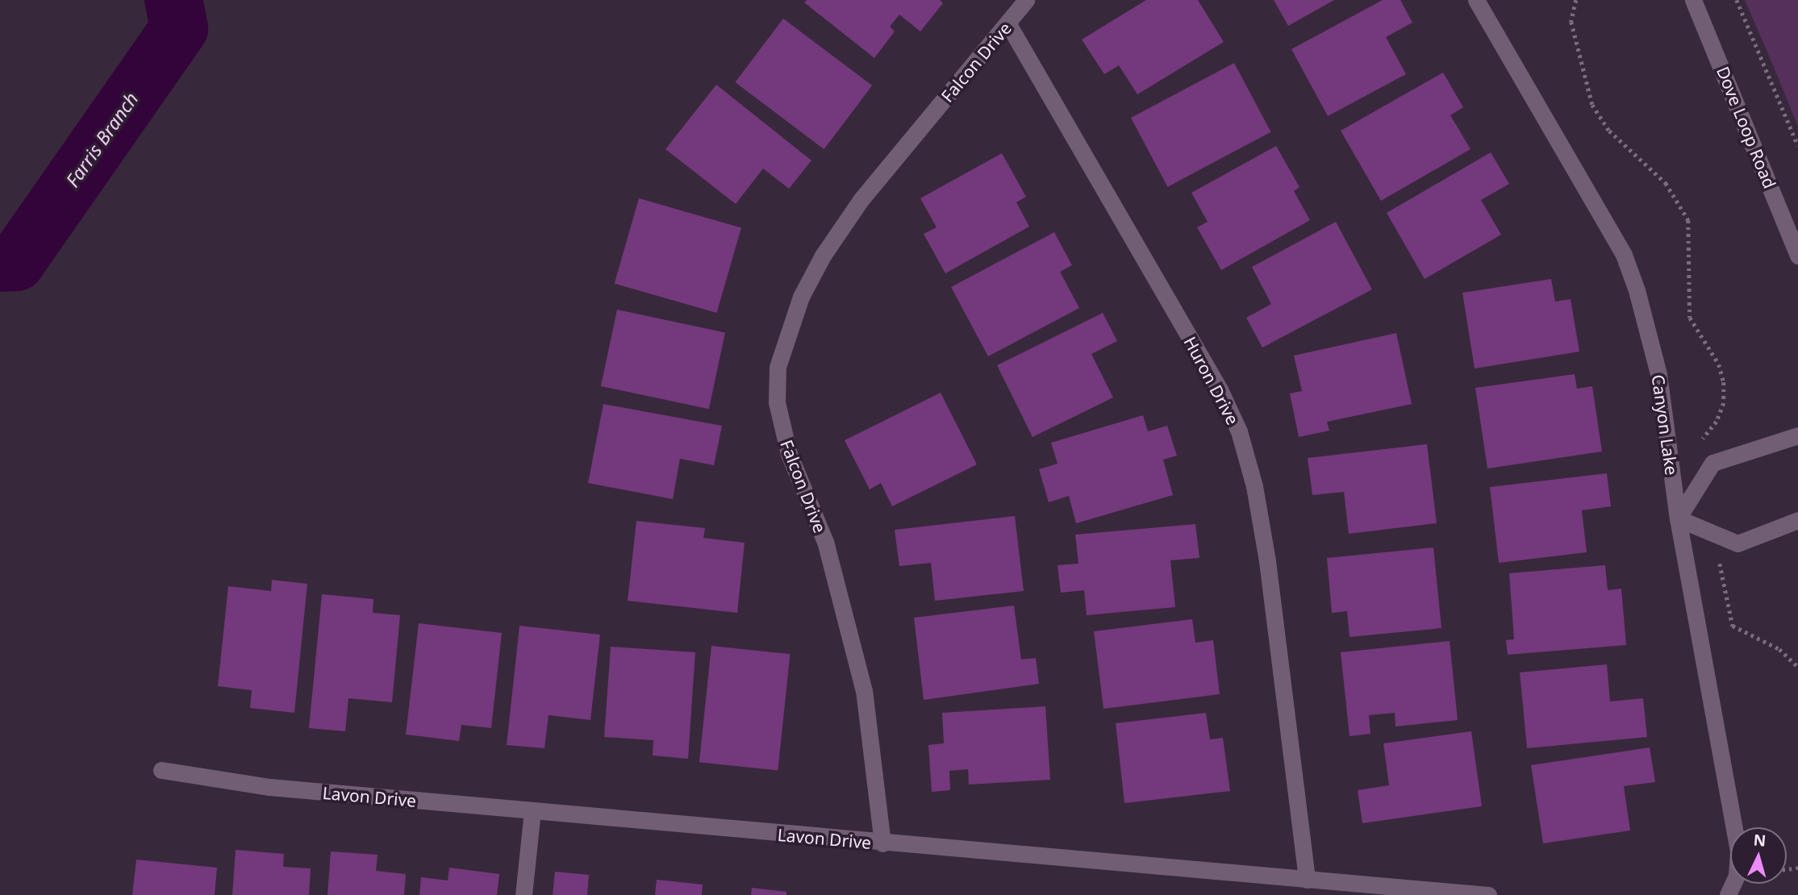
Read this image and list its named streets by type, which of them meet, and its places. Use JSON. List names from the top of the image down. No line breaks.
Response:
{"streets":{"street":["Falcon Drive","Dove Loop Road","Huron Drive","Canyon Lake","Lavon Drive"]},"crossings":[["Falcon Drive","Huron Drive"],["Falcon Drive","Lavon Drive"],["Huron Drive","Lavon Drive"]],"water":["Farris Branch"],"north":"top"}
